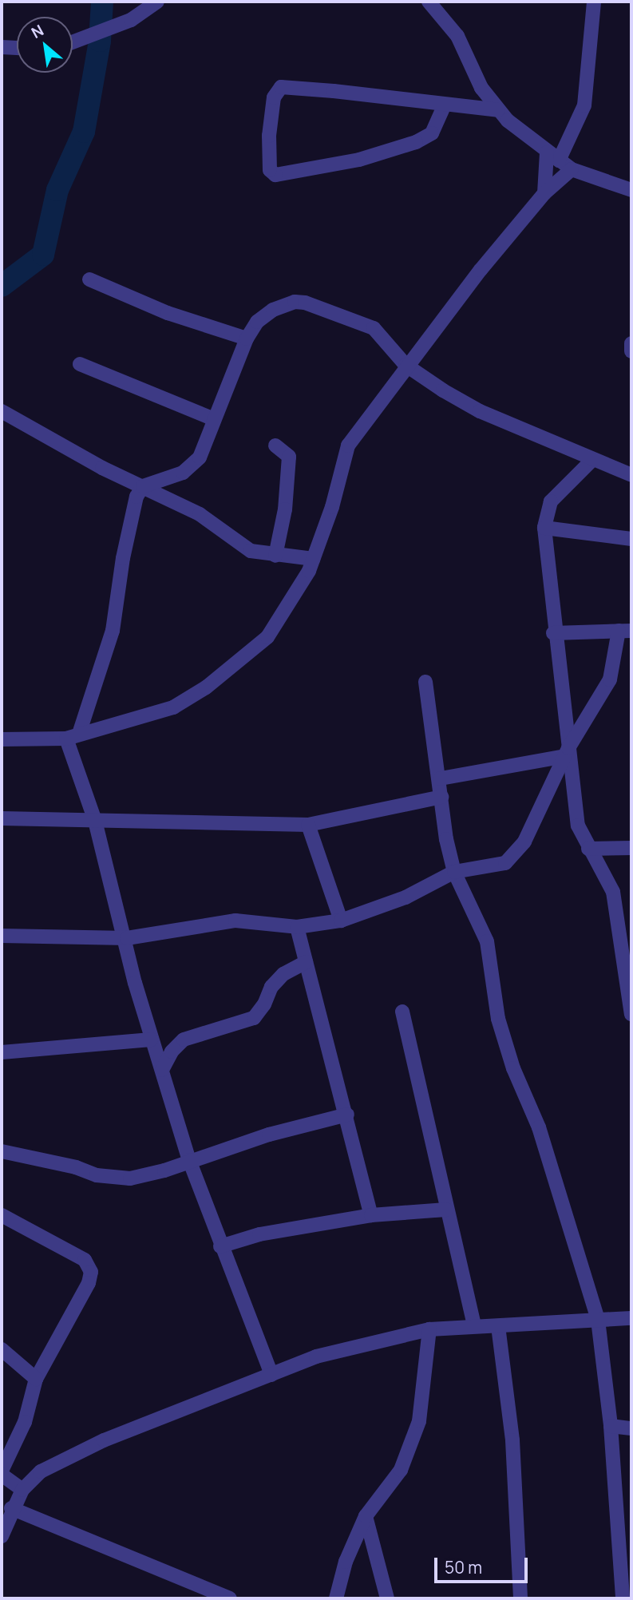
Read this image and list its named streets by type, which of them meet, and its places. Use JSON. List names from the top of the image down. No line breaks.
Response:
{"scale_bar":"50 m","north":"top left"}
